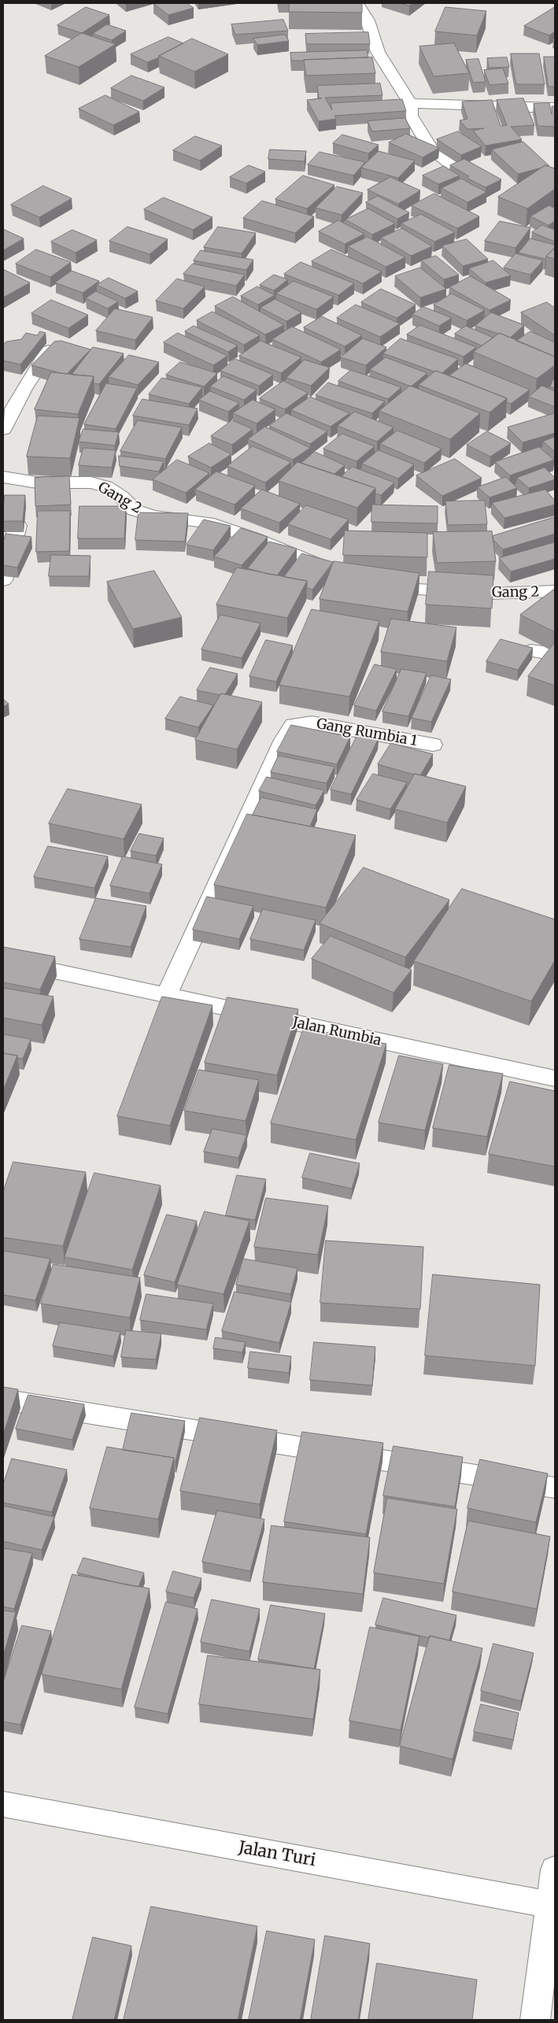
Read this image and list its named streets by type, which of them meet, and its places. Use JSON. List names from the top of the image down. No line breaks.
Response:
{"streets":{"street":["Gang 2","Gang Rumbia 1","Jalan Rumbia","Jalan Turi"]},"crossings":[["Gang Rumbia 1","Jalan Rumbia"]]}
